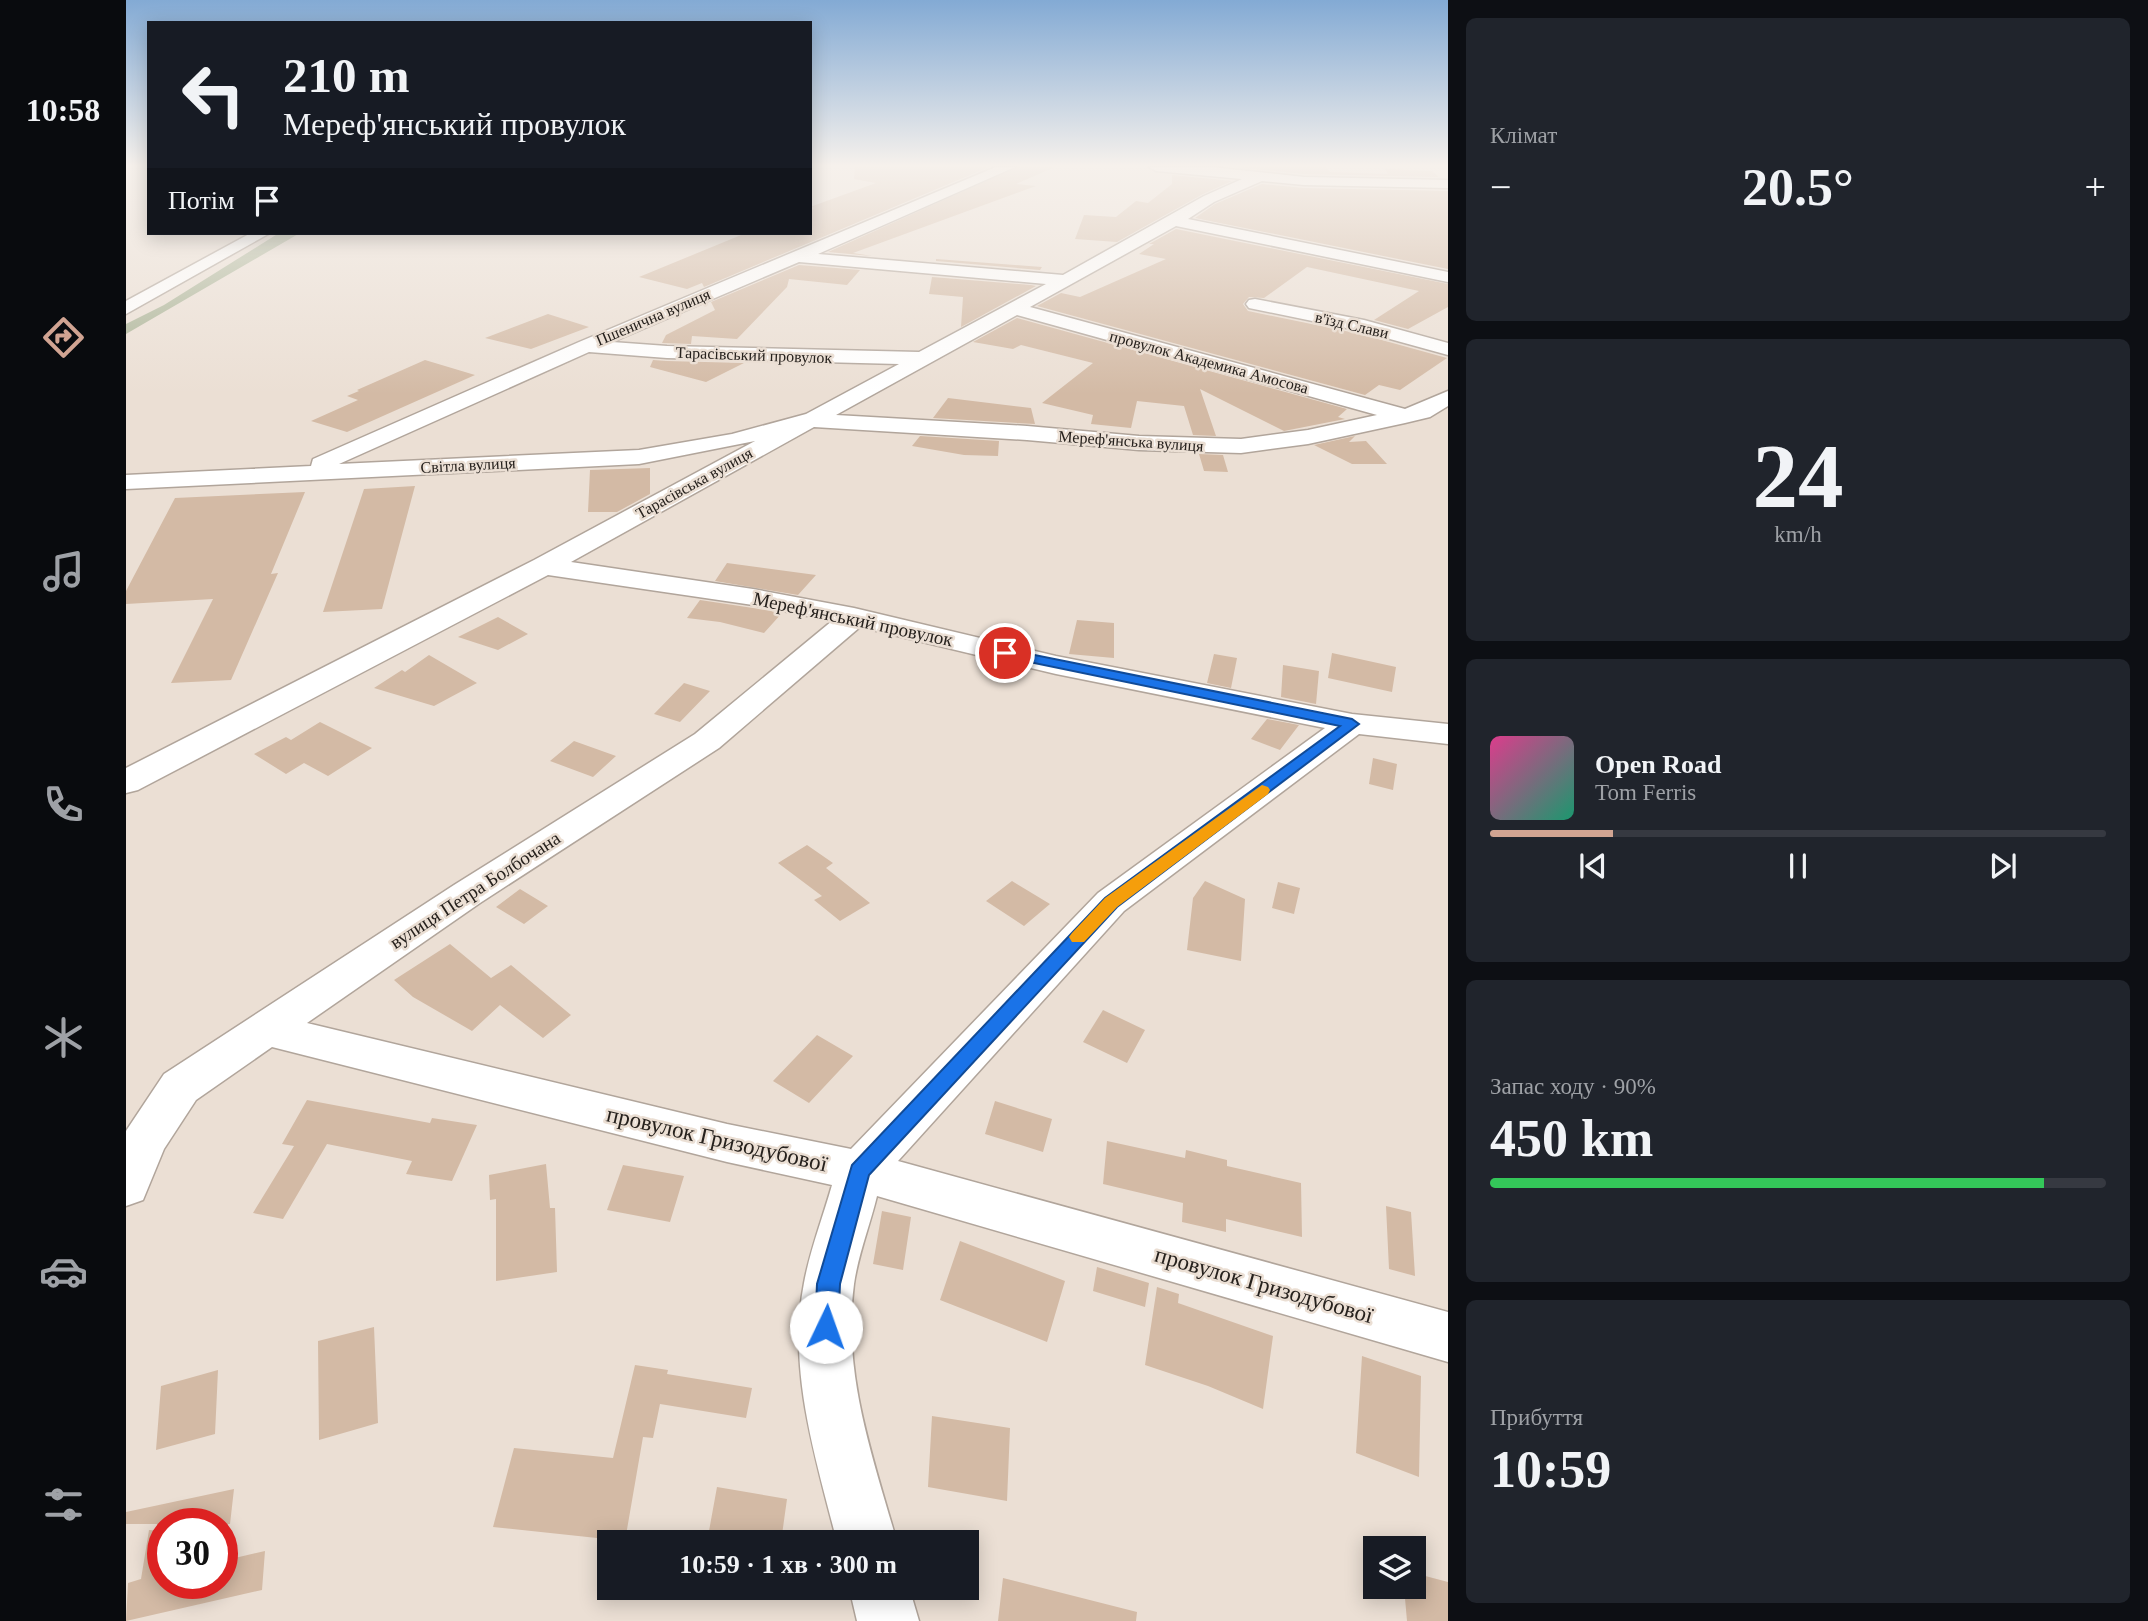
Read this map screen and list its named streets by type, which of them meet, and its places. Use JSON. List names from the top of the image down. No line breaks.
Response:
{"streets":{"street":["Пшенична вулиця","в'їзд Слави","Тарасівський провулок","провулок Академика Амосова","Мереф'янська вулиця","Світла вулиця","Тарасівська вулиця","Мереф'янський провулок","вулиця Петра Болбочана","провулок Гризодубової"]},"crossings":[["Пшенична вулиця","Тарасівський провулок"],["Пшенична вулиця","Світла вулиця"],["Тарасівський провулок","Тарасівська вулиця"],["провулок Академика Амосова","Мереф'янська вулиця"],["провулок Академика Амосова","Тарасівська вулиця"],["Мереф'янська вулиця","Світла вулиця"],["Мереф'янська вулиця","Тарасівська вулиця"],["Світла вулиця","Тарасівська вулиця"],["Тарасівська вулиця","Мереф'янський провулок"],["Мереф'янський провулок","вулиця Петра Болбочана"],["вулиця Петра Болбочана","провулок Гризодубової"]],"page":{"tabs":"10:58","tile":["Клімат",["24","km/h"],["Запас ходу · 90%","450 km"],["Прибуття","10:59"]],"turn":["210 m","Мереф'янський провулок"],"heat":["−","20.5°","+"],"then":"Потім","song":["Open Road","Tom Ferris"],"limit":"30","trip":"10:59 · 1 хв · 300 m"}}
